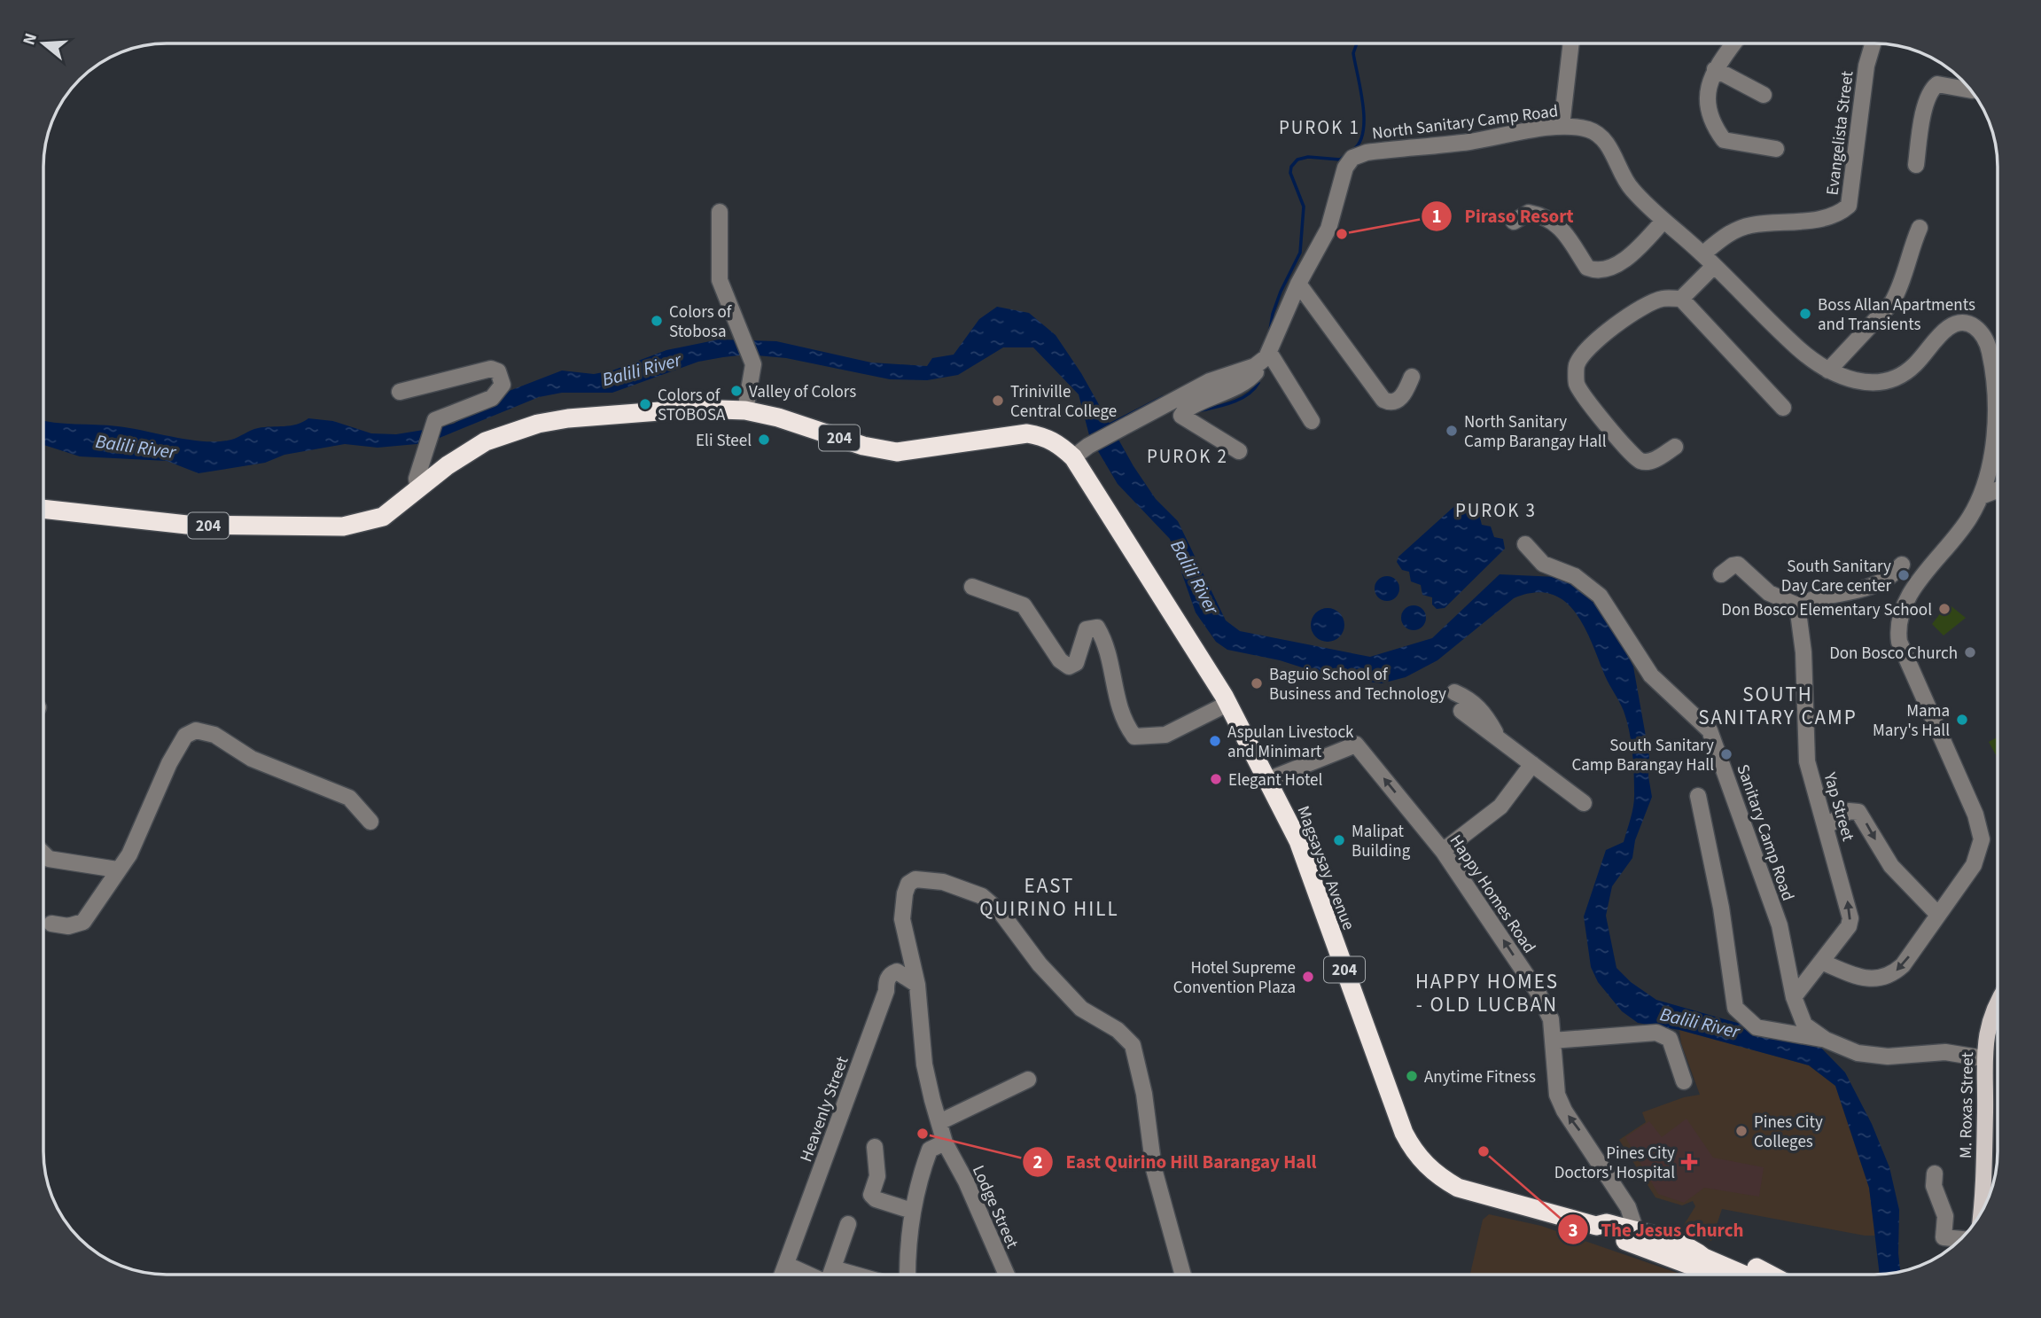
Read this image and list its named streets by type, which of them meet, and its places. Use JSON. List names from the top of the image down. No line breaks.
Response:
{"streets":{"highway":["204","Magsaysay Avenue"],"main road":["M. Roxas Street"],"street":["North Sanitary Camp Road","Evangelista Street","Yap Street","Sanitary Camp Road","Happy Homes Road","Heavenly Street","Lodge Street"]},"crossings":[["North Sanitary Camp Road","Evangelista Street"],["North Sanitary Camp Road","Magsaysay Avenue"],["204","Magsaysay Avenue"],["Yap Street","Sanitary Camp Road"],["Sanitary Camp Road","M. Roxas Street"],["Magsaysay Avenue","Happy Homes Road"],["Heavenly Street","Lodge Street"]],"one_way":["Happy Homes Road"],"districts":["PUROK 1","PUROK 2","PUROK 3","SOUTH SANITARY CAMP","EAST QUIRINO HILL","HAPPY HOMES - OLD LUCBAN"],"water":["Balili River"],"places":{"other":["Piraso Resort","Boss Allan Apartments and Transients","Colors of Stobosa","Valley of Colors","Triniville Central College","Colors of STOBOSA","North Sanitary Camp Barangay Hall","Eli Steel","South Sanitary Day Care center","Don Bosco Elementary School","Don Bosco Church","Baguio School of Business and Technology","Mama Mary's Hall","Aspulan Livestock and Minimart","South Sanitary Camp Barangay Hall","Elegant Hotel","Malipat Building","Hotel Supreme Convention Plaza","Anytime Fitness","Pines City Colleges","East Quirino Hill Barangay Hall","The Jesus Church"],"health":["Pines City Doctors' Hospital"]},"north":"left"}
